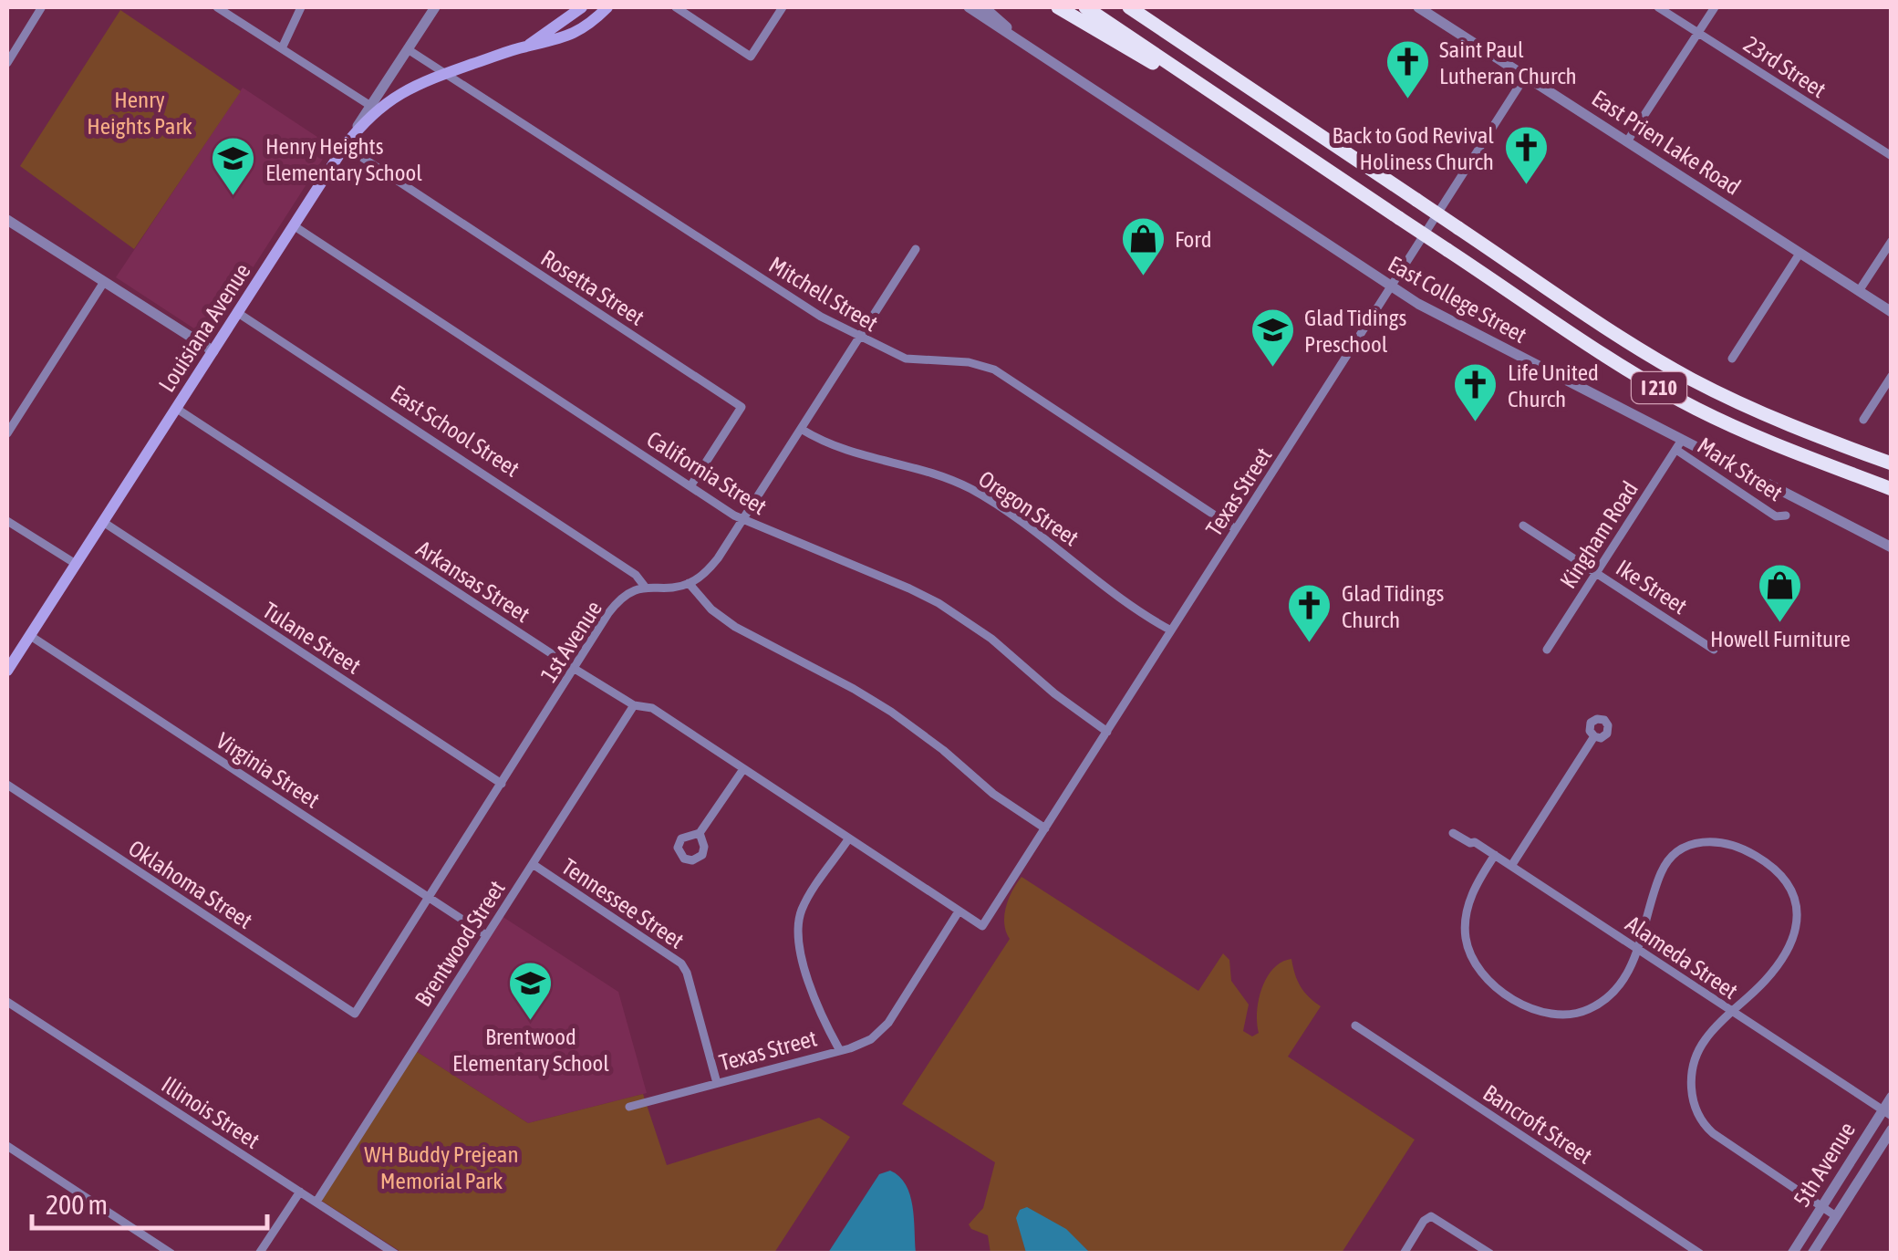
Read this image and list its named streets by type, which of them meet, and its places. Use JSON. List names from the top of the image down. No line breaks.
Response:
{"streets":{"highway":["I 210"],"main road":["Louisiana Avenue"],"street":["23rd Street","East Prien Lake Road","Rosetta Street","Mitchell Street","East College Street","East School Street","Mark Street","California Street","Texas Street","Oregon Street","Kingham Road","Arkansas Street","Ike Street","Tulane Street","1st Avenue","Virginia Street","Oklahoma Street","Tennessee Street","Brentwood Street","Alameda Street","Illinois Street","Bancroft Street","5th Avenue"]},"crossings":[["East Prien Lake Road","Texas Street"],["Rosetta Street","Louisiana Avenue"],["Rosetta Street","California Street"],["Mitchell Street","Louisiana Avenue"],["Mitchell Street","Texas Street"],["East College Street","Mark Street"],["East College Street","Texas Street"],["East College Street","Kingham Road"],["Louisiana Avenue","East School Street"],["Louisiana Avenue","California Street"],["Louisiana Avenue","Arkansas Street"],["Louisiana Avenue","Tulane Street"],["Louisiana Avenue","Virginia Street"],["East School Street","1st Avenue"],["Mark Street","Kingham Road"],["California Street","Texas Street"],["Texas Street","Oregon Street"],["Texas Street","Arkansas Street"],["Texas Street","Tennessee Street"],["Kingham Road","Ike Street"],["Arkansas Street","1st Avenue"],["Arkansas Street","Brentwood Street"],["Tulane Street","1st Avenue"],["1st Avenue","Virginia Street"],["1st Avenue","Oklahoma Street"],["Virginia Street","Brentwood Street"],["Tennessee Street","Brentwood Street"],["Brentwood Street","Illinois Street"],["Alameda Street","5th Avenue"]],"parks":["Henry Heights Park","WH Buddy Prejean Memorial Park"],"places":{"church":["Saint Paul Lutheran Church","Back to God Revival Holiness Church","Life United Church","Glad Tidings Church"],"school or university":["Henry Heights Elementary School","Glad Tidings Preschool","Brentwood Elementary School"],"shop":["Ford","Howell Furniture"]},"scale_bar":"200 m"}
